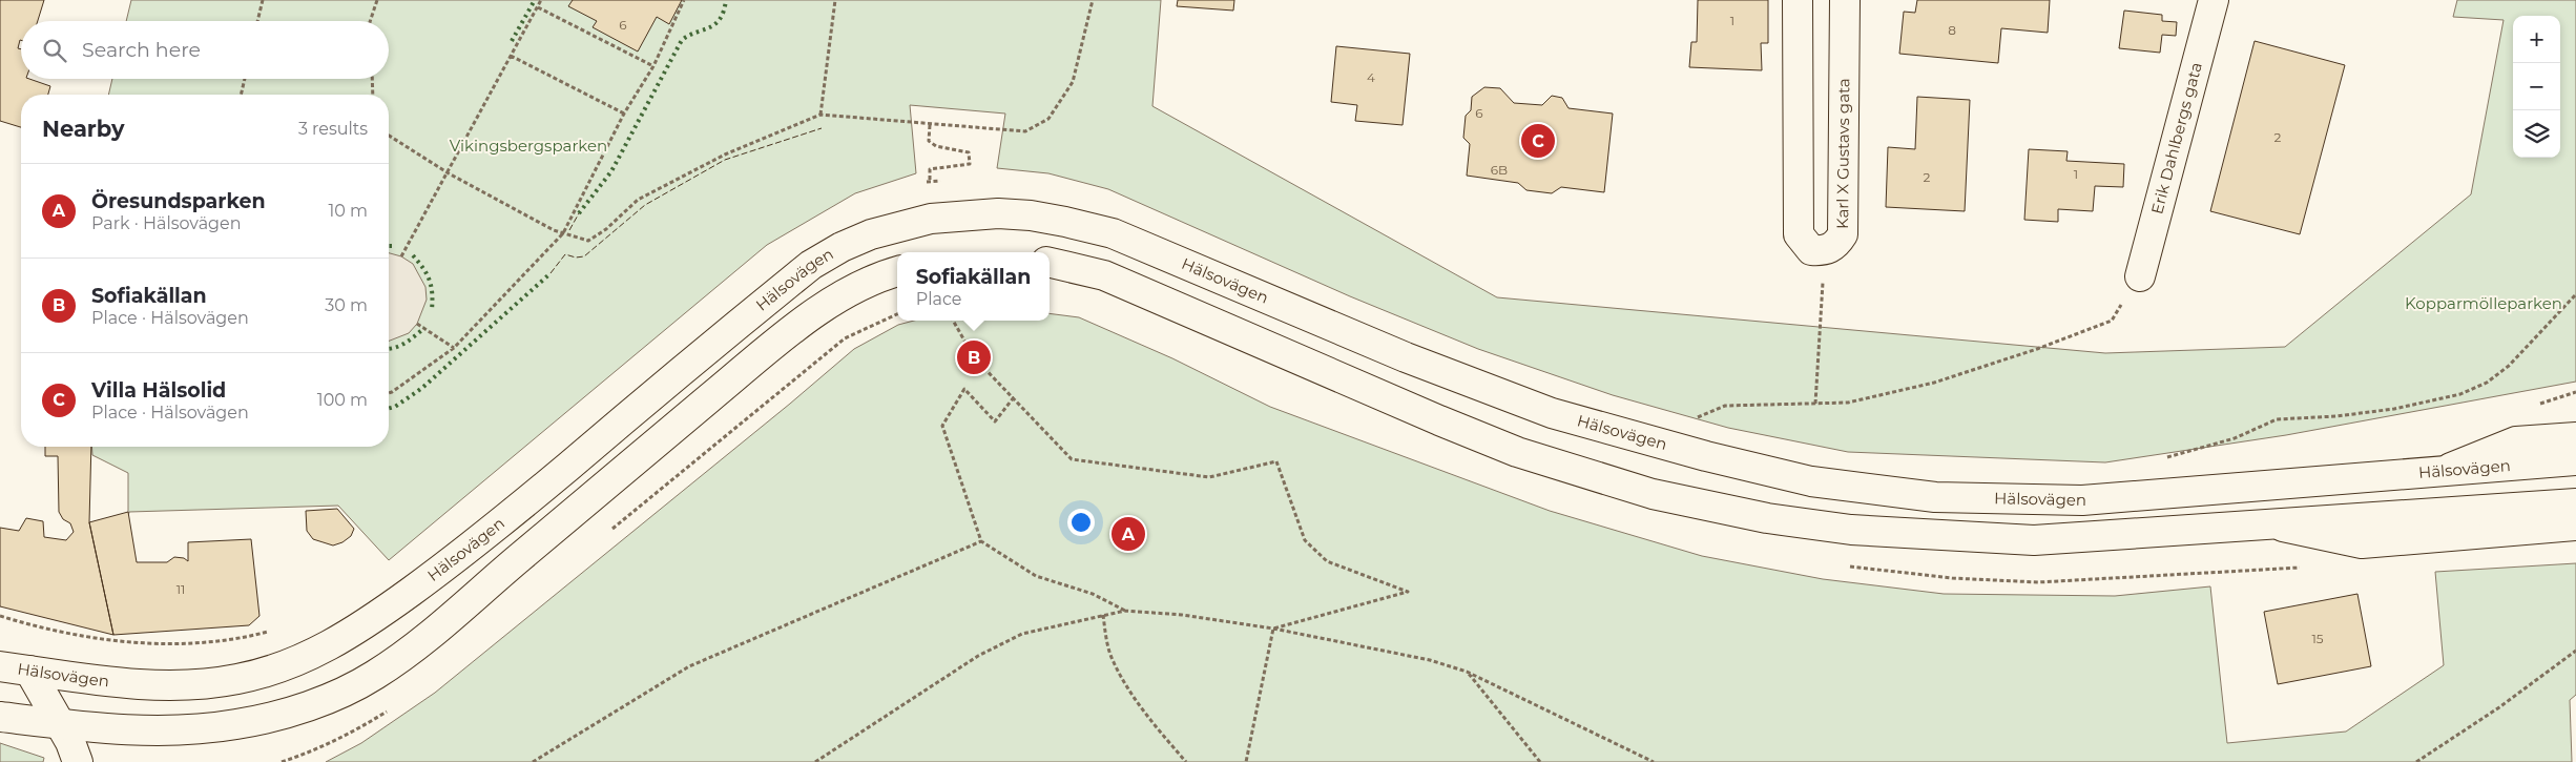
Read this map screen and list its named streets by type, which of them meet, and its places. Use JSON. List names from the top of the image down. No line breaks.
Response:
{"streets":{"main road":["Erik Dahlbergs gata","Karl X Gustavs gata","Hälsovägen"]},"parks":["Vikingsbergsparken","Kopparmölleparken"],"house_numbers":["1","6","8","4","6","2","6B","1","2","11","15"],"page":{"map_buttons":["+","−"],"search":"Search here","heading":["Nearby","3 results"],"pins":["C","B","A"],"list":[{"mark":"A","name":"Öresundsparken","note":"Park · Hälsovägen","value":"10 m"},{"mark":"B","name":"Sofiakällan","note":"Place · Hälsovägen","value":"30 m"},{"mark":"C","name":"Villa Hälsolid","note":"Place · Hälsovägen","value":"100 m"}],"popup":["Sofiakällan","Place"]}}
